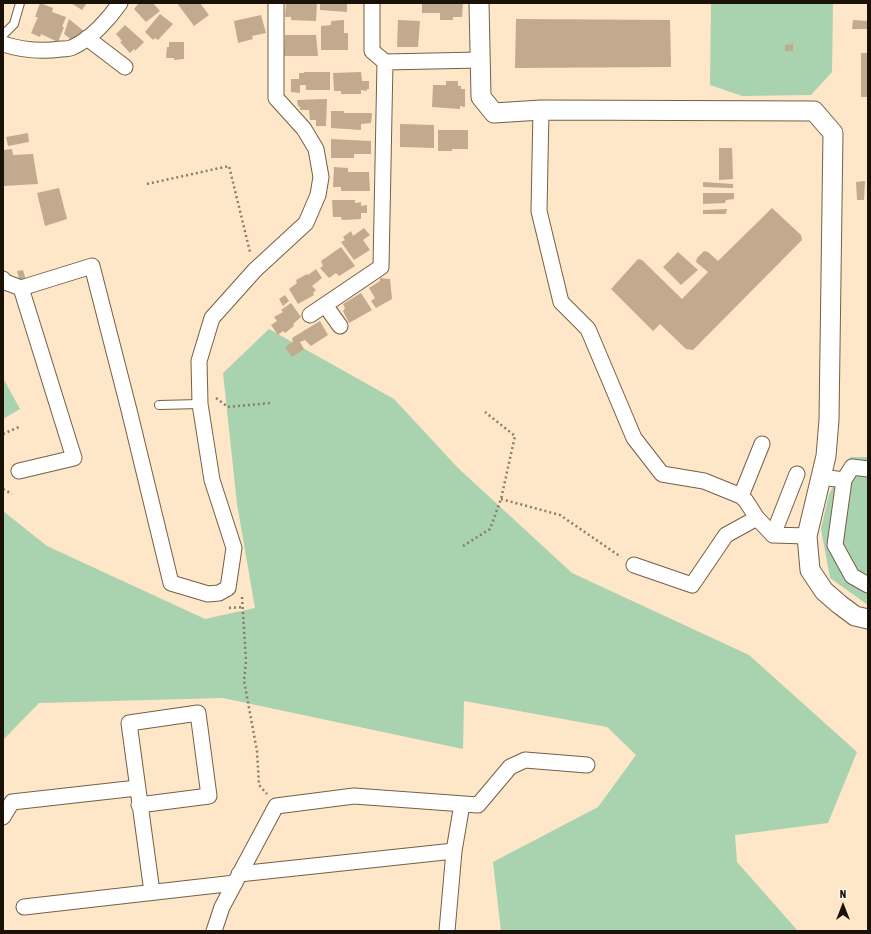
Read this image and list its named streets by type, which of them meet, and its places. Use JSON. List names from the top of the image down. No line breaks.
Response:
{"north":"top"}
